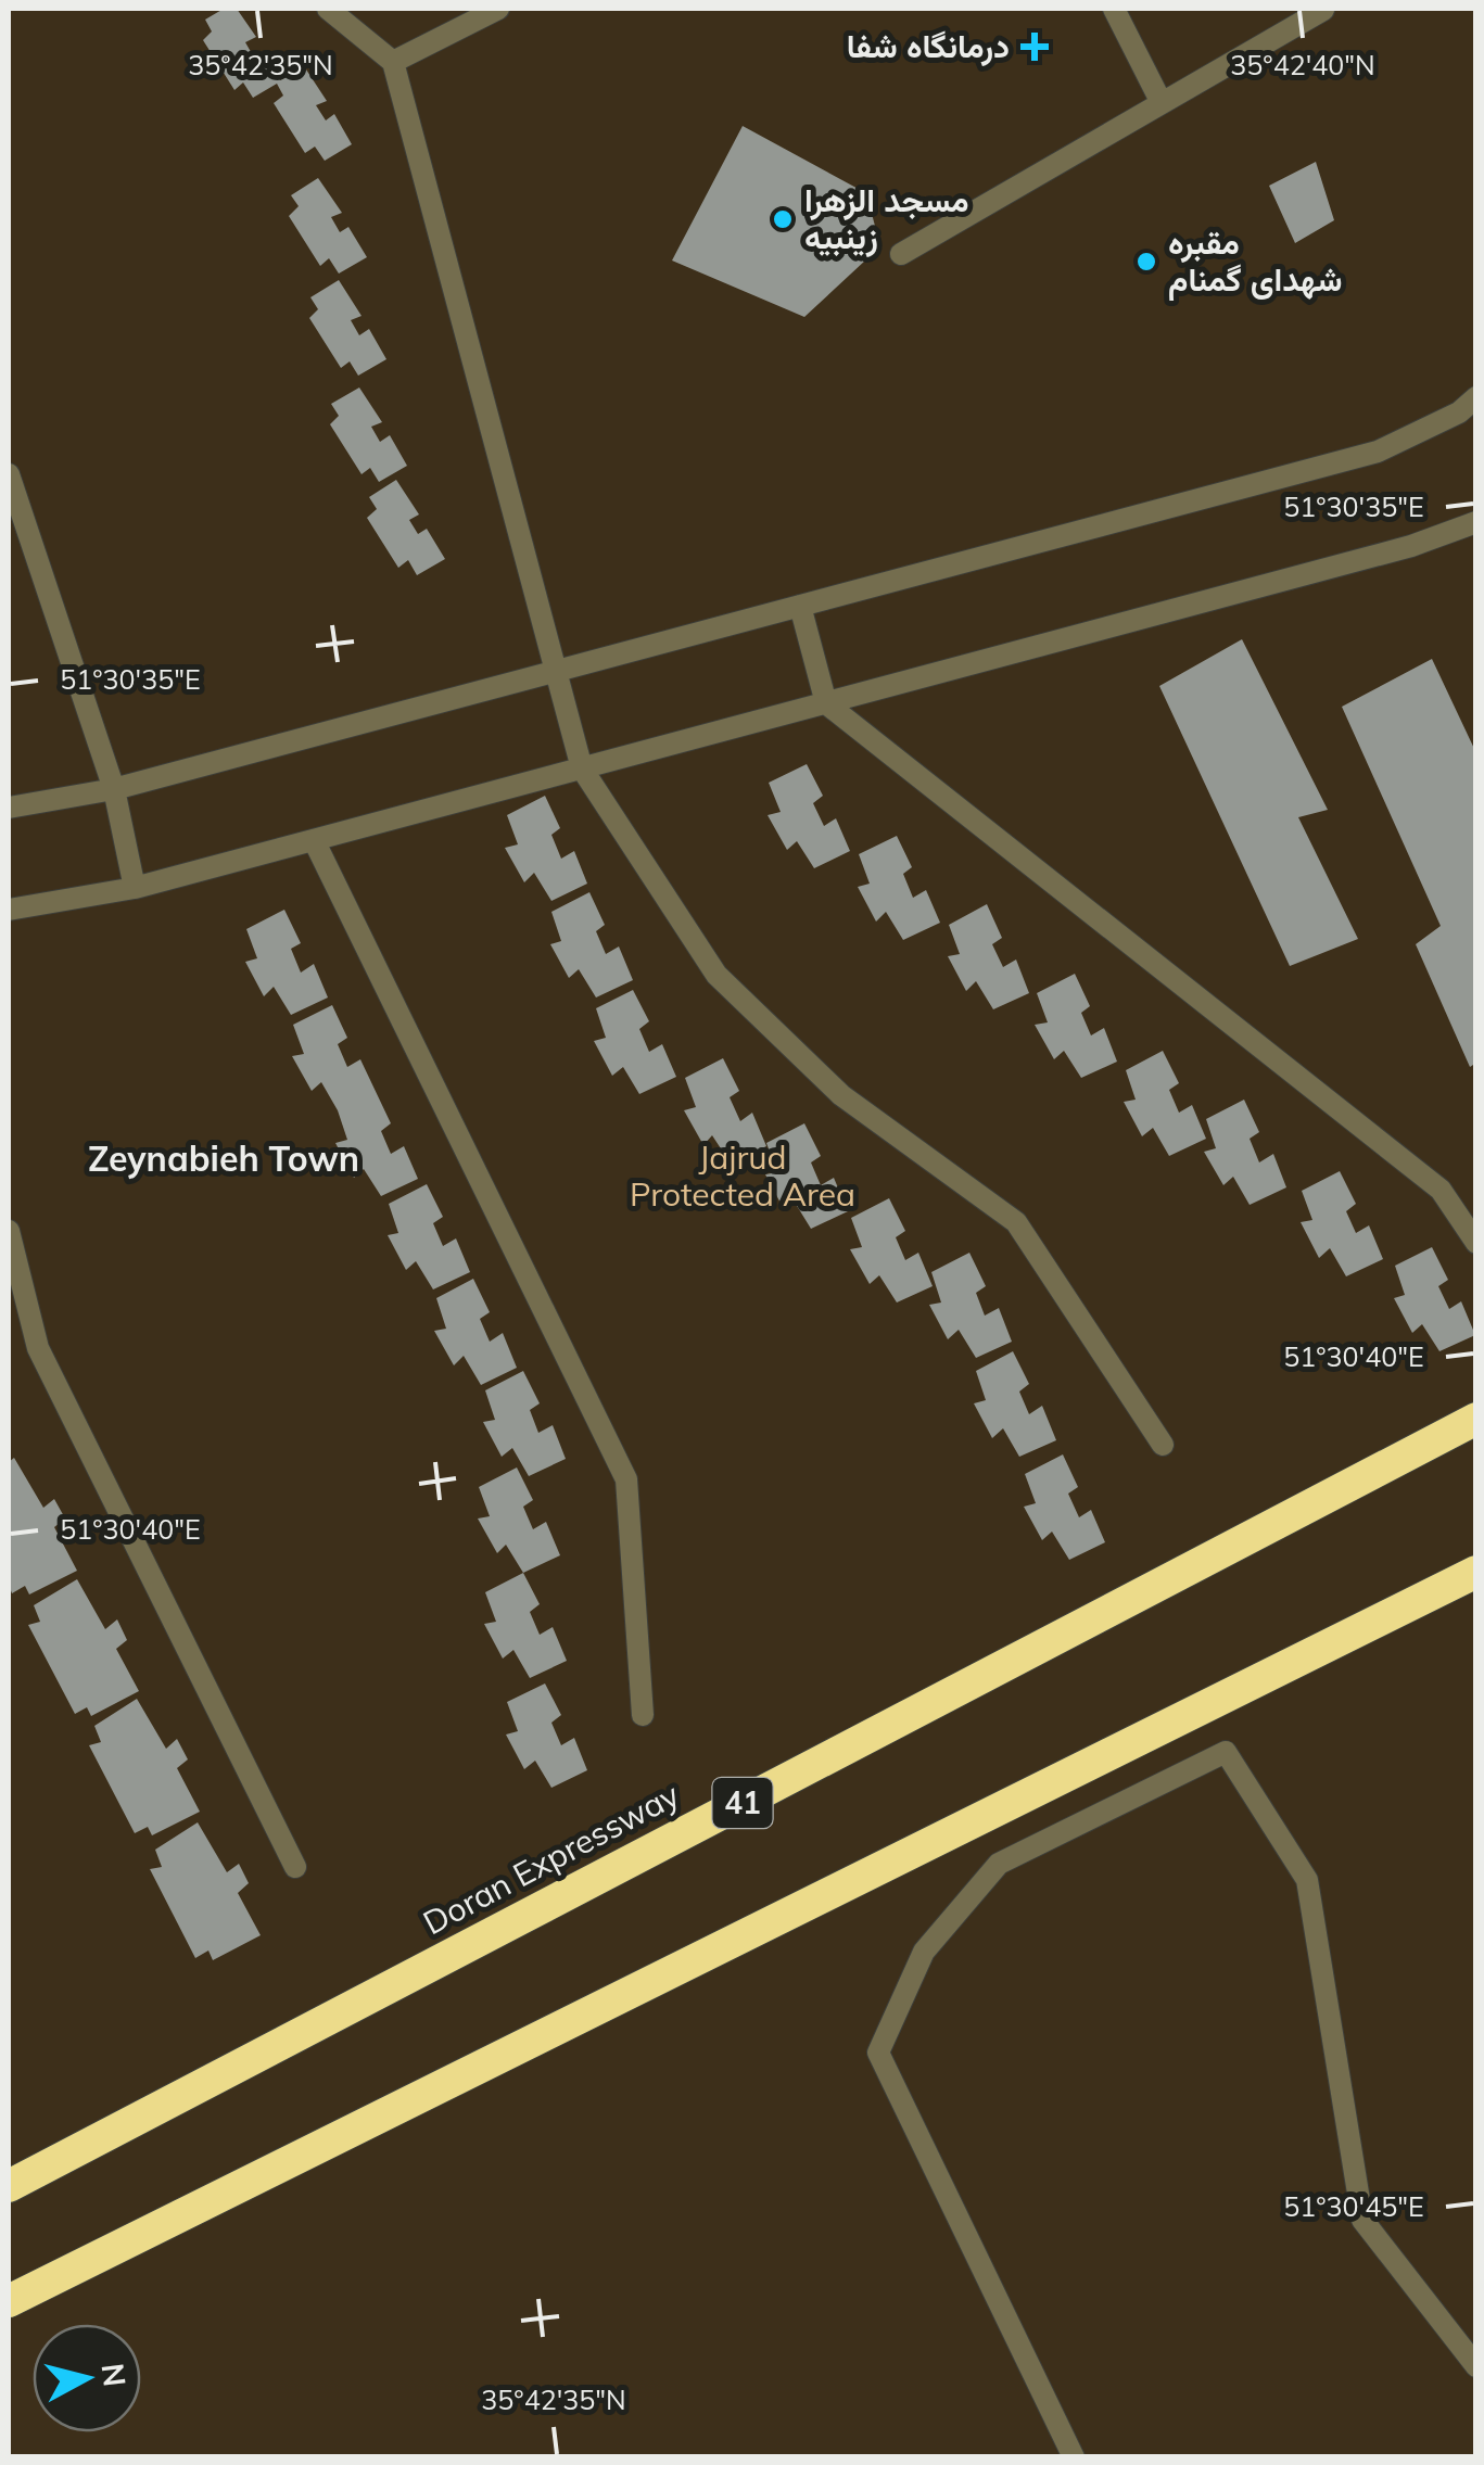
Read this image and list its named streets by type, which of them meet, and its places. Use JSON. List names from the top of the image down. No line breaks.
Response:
{"streets":{"highway":["41","Doran Expressway"]},"districts":["Zeynabieh Town"],"parks":["Jajrud Protected Area"],"places":{"health":["درمانگاه شفا"],"other":["مسجد الزهرا زینبیه","مقبره شهدای گمنام"]},"north":"right","coordinates":["35°42'35\"N","35°42'40\"N","51°30'35\"E","51°30'40\"E","51°30'45\"E"]}
